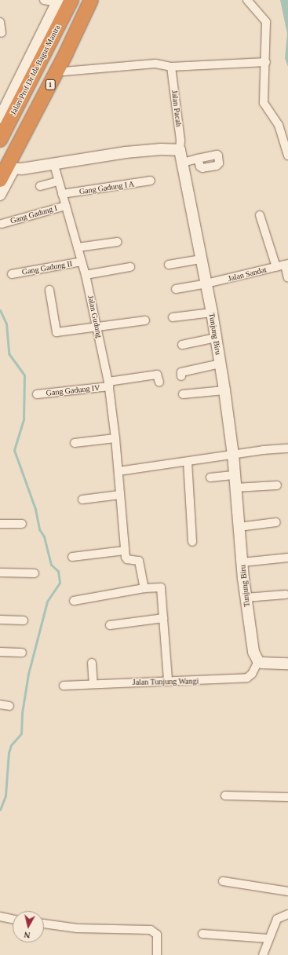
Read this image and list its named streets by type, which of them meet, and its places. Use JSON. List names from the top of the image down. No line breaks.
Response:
{"streets":{"highway":["Jalan Prof Dr Ida Bagus Mantra","1"],"street":["Jalan Pacah","Gang Gadung I A","Gang Gadung I","Gang Gadung II","Jalan Sandat","Jalan Gudung","Tunjung Biru","Gang Gadung IV","Jalan Tunjung Wangi"]},"crossings":[["Jalan Pacah","Tunjung Biru"],["Gang Gadung I A","Jalan Gudung"],["Gang Gadung I","Jalan Gudung"],["Gang Gadung II","Jalan Gudung"],["Jalan Sandat","Tunjung Biru"],["Jalan Gudung","Gang Gadung IV"],["Tunjung Biru","Jalan Tunjung Wangi"]],"north":"bottom"}
